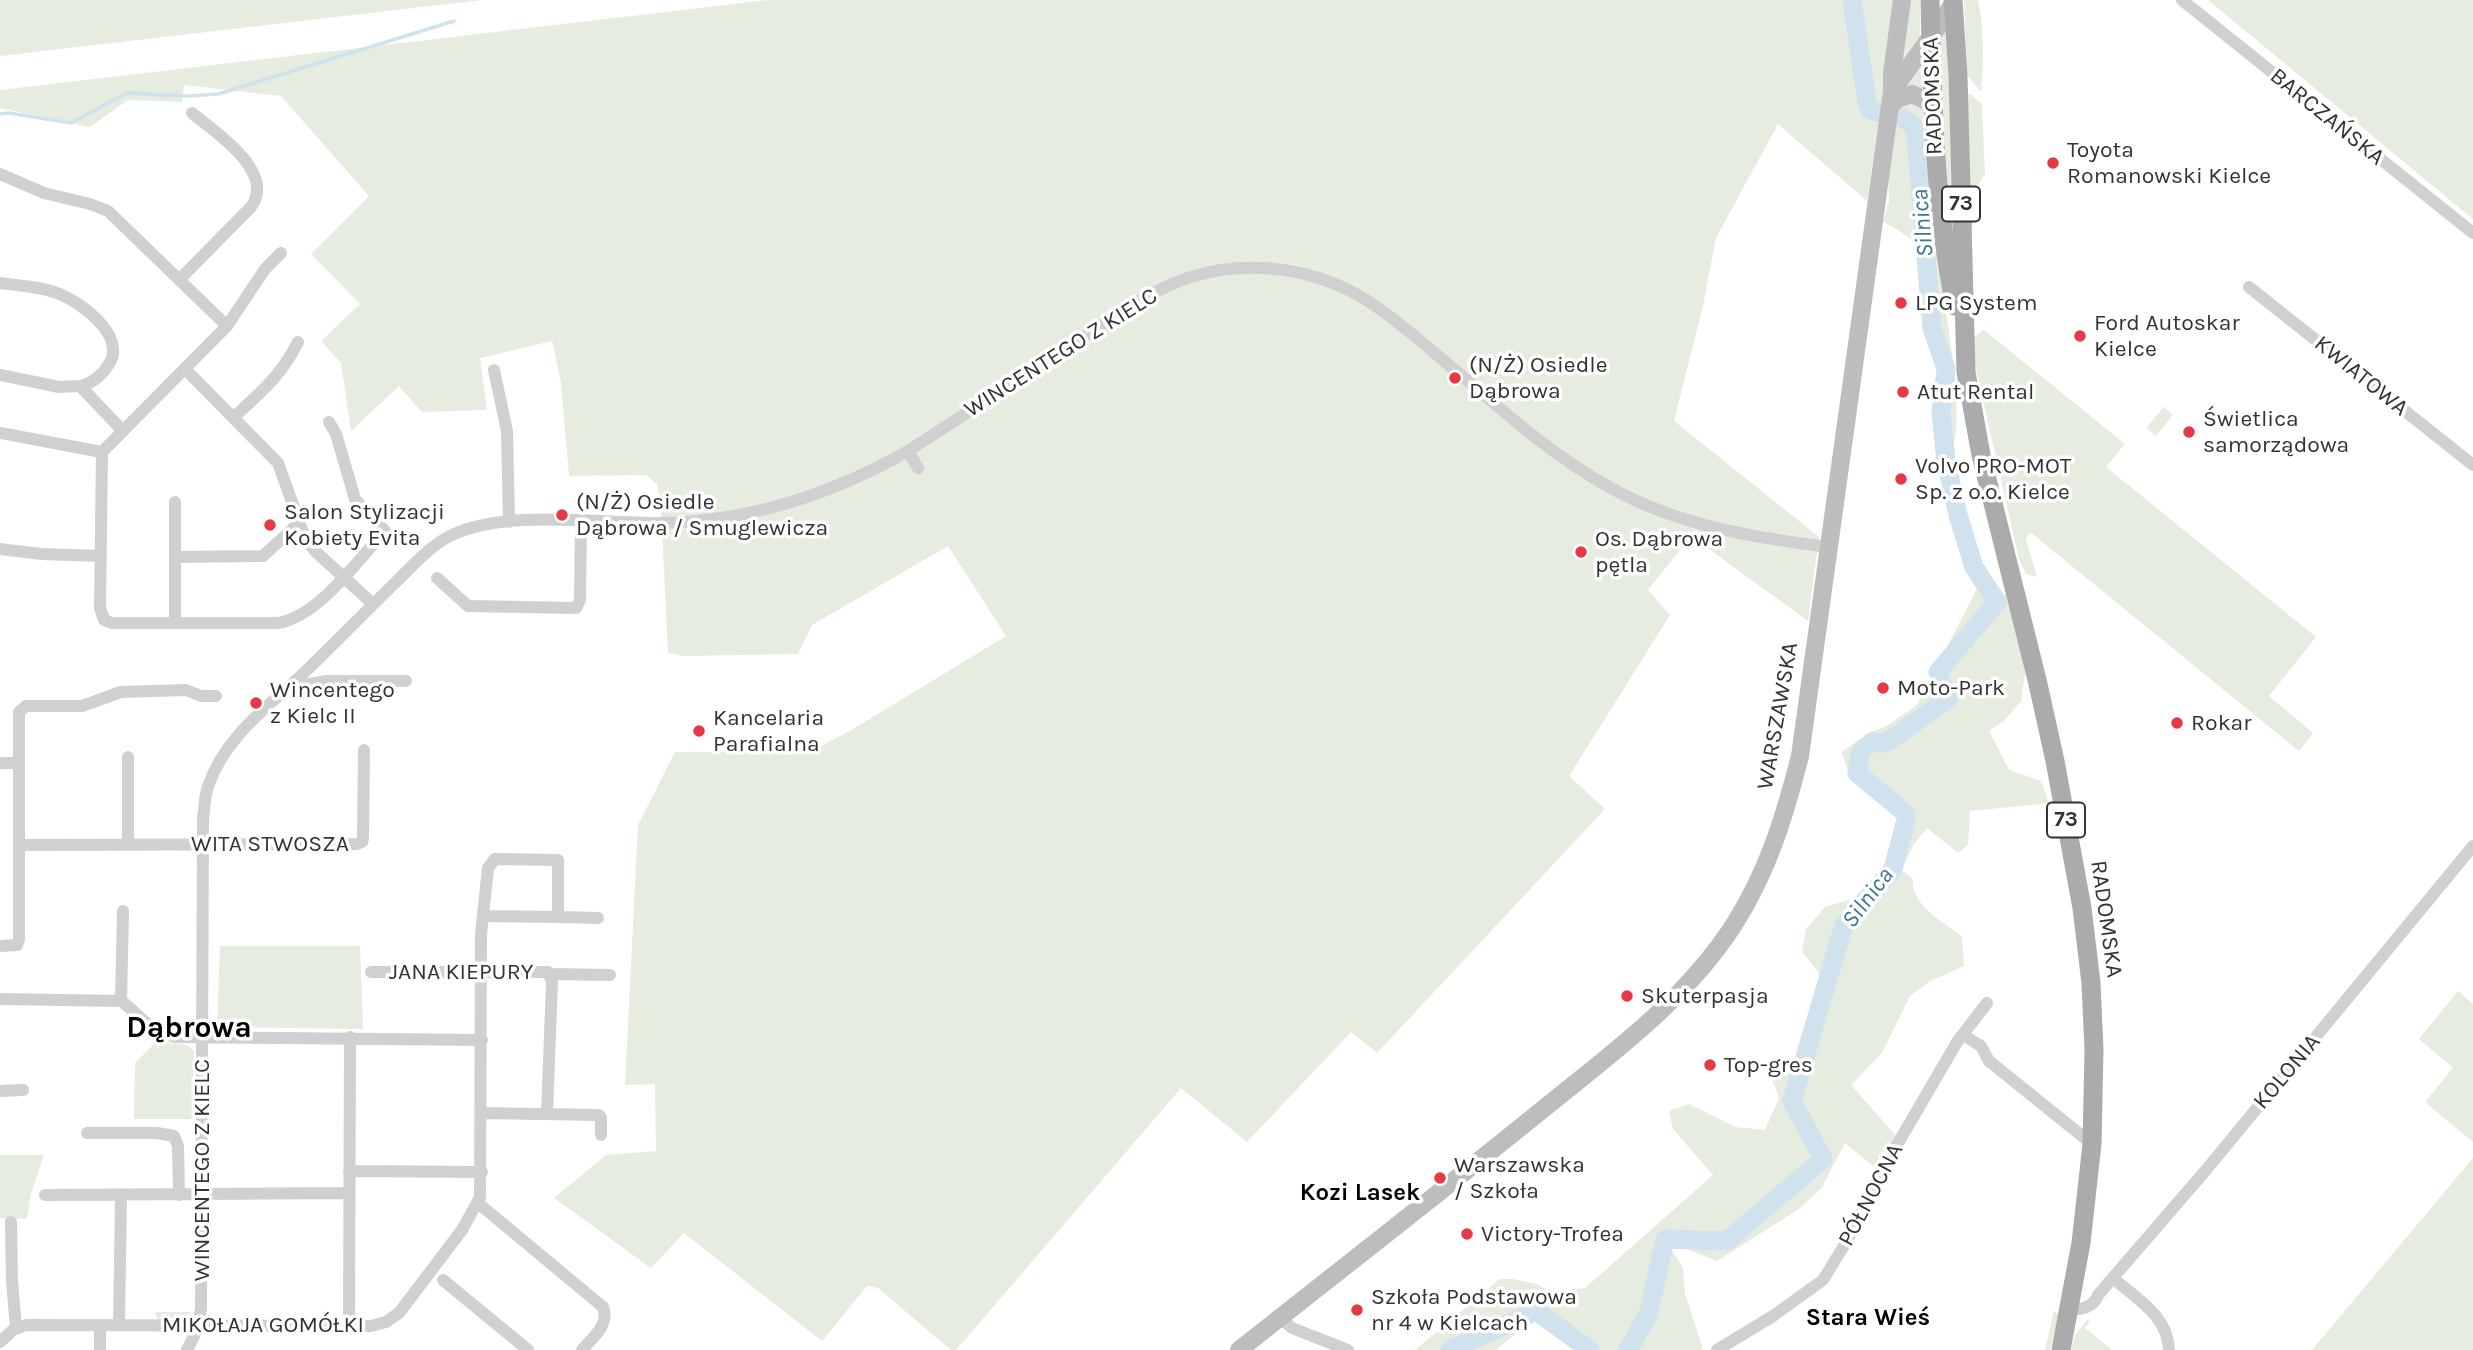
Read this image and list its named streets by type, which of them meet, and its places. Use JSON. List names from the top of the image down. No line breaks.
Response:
{"streets":{"main road":["RADOMSKA","73"],"street":["BARCZAŃSKA","WINCENTEGO Z KIELC","KWIATOWA","WARSZAWSKA","WITA STWOSZA","JANA KIEPURY","KOLONIA","PÓŁNOCNA","MIKOŁAJA GOMÓŁKI"]},"crossings":[["RADOMSKA","73"],["RADOMSKA","WARSZAWSKA"],["RADOMSKA","KOLONIA"],["73","WARSZAWSKA"],["WINCENTEGO Z KIELC","WARSZAWSKA"],["WINCENTEGO Z KIELC","WITA STWOSZA"],["WINCENTEGO Z KIELC","MIKOŁAJA GOMÓŁKI"],["JANA KIEPURY","MIKOŁAJA GOMÓŁKI"]],"districts":["Dąbrowa","Kozi Lasek","Stara Wieś"],"water":["Silnica"],"places":["Toyota Romanowski Kielce","LPG System","Ford Autoskar Kielce","(N/Ż) Osiedle Dąbrowa","Atut Rental","Świetlica samorządowa","Volvo PRO-MOT Sp. z o.o. Kielce","(N/Ż) Osiedle Dąbrowa / Smuglewicza","Salon Stylizacji Kobiety Evita","Os. Dąbrowa pętla","Moto-Park","Wincentego z Kielc II","Rokar","Kancelaria Parafialna","Skuterpasja","Top-gres","Warszawska / Szkoła","Victory-Trofea","Szkoła Podstawowa nr 4 w Kielcach"]}
